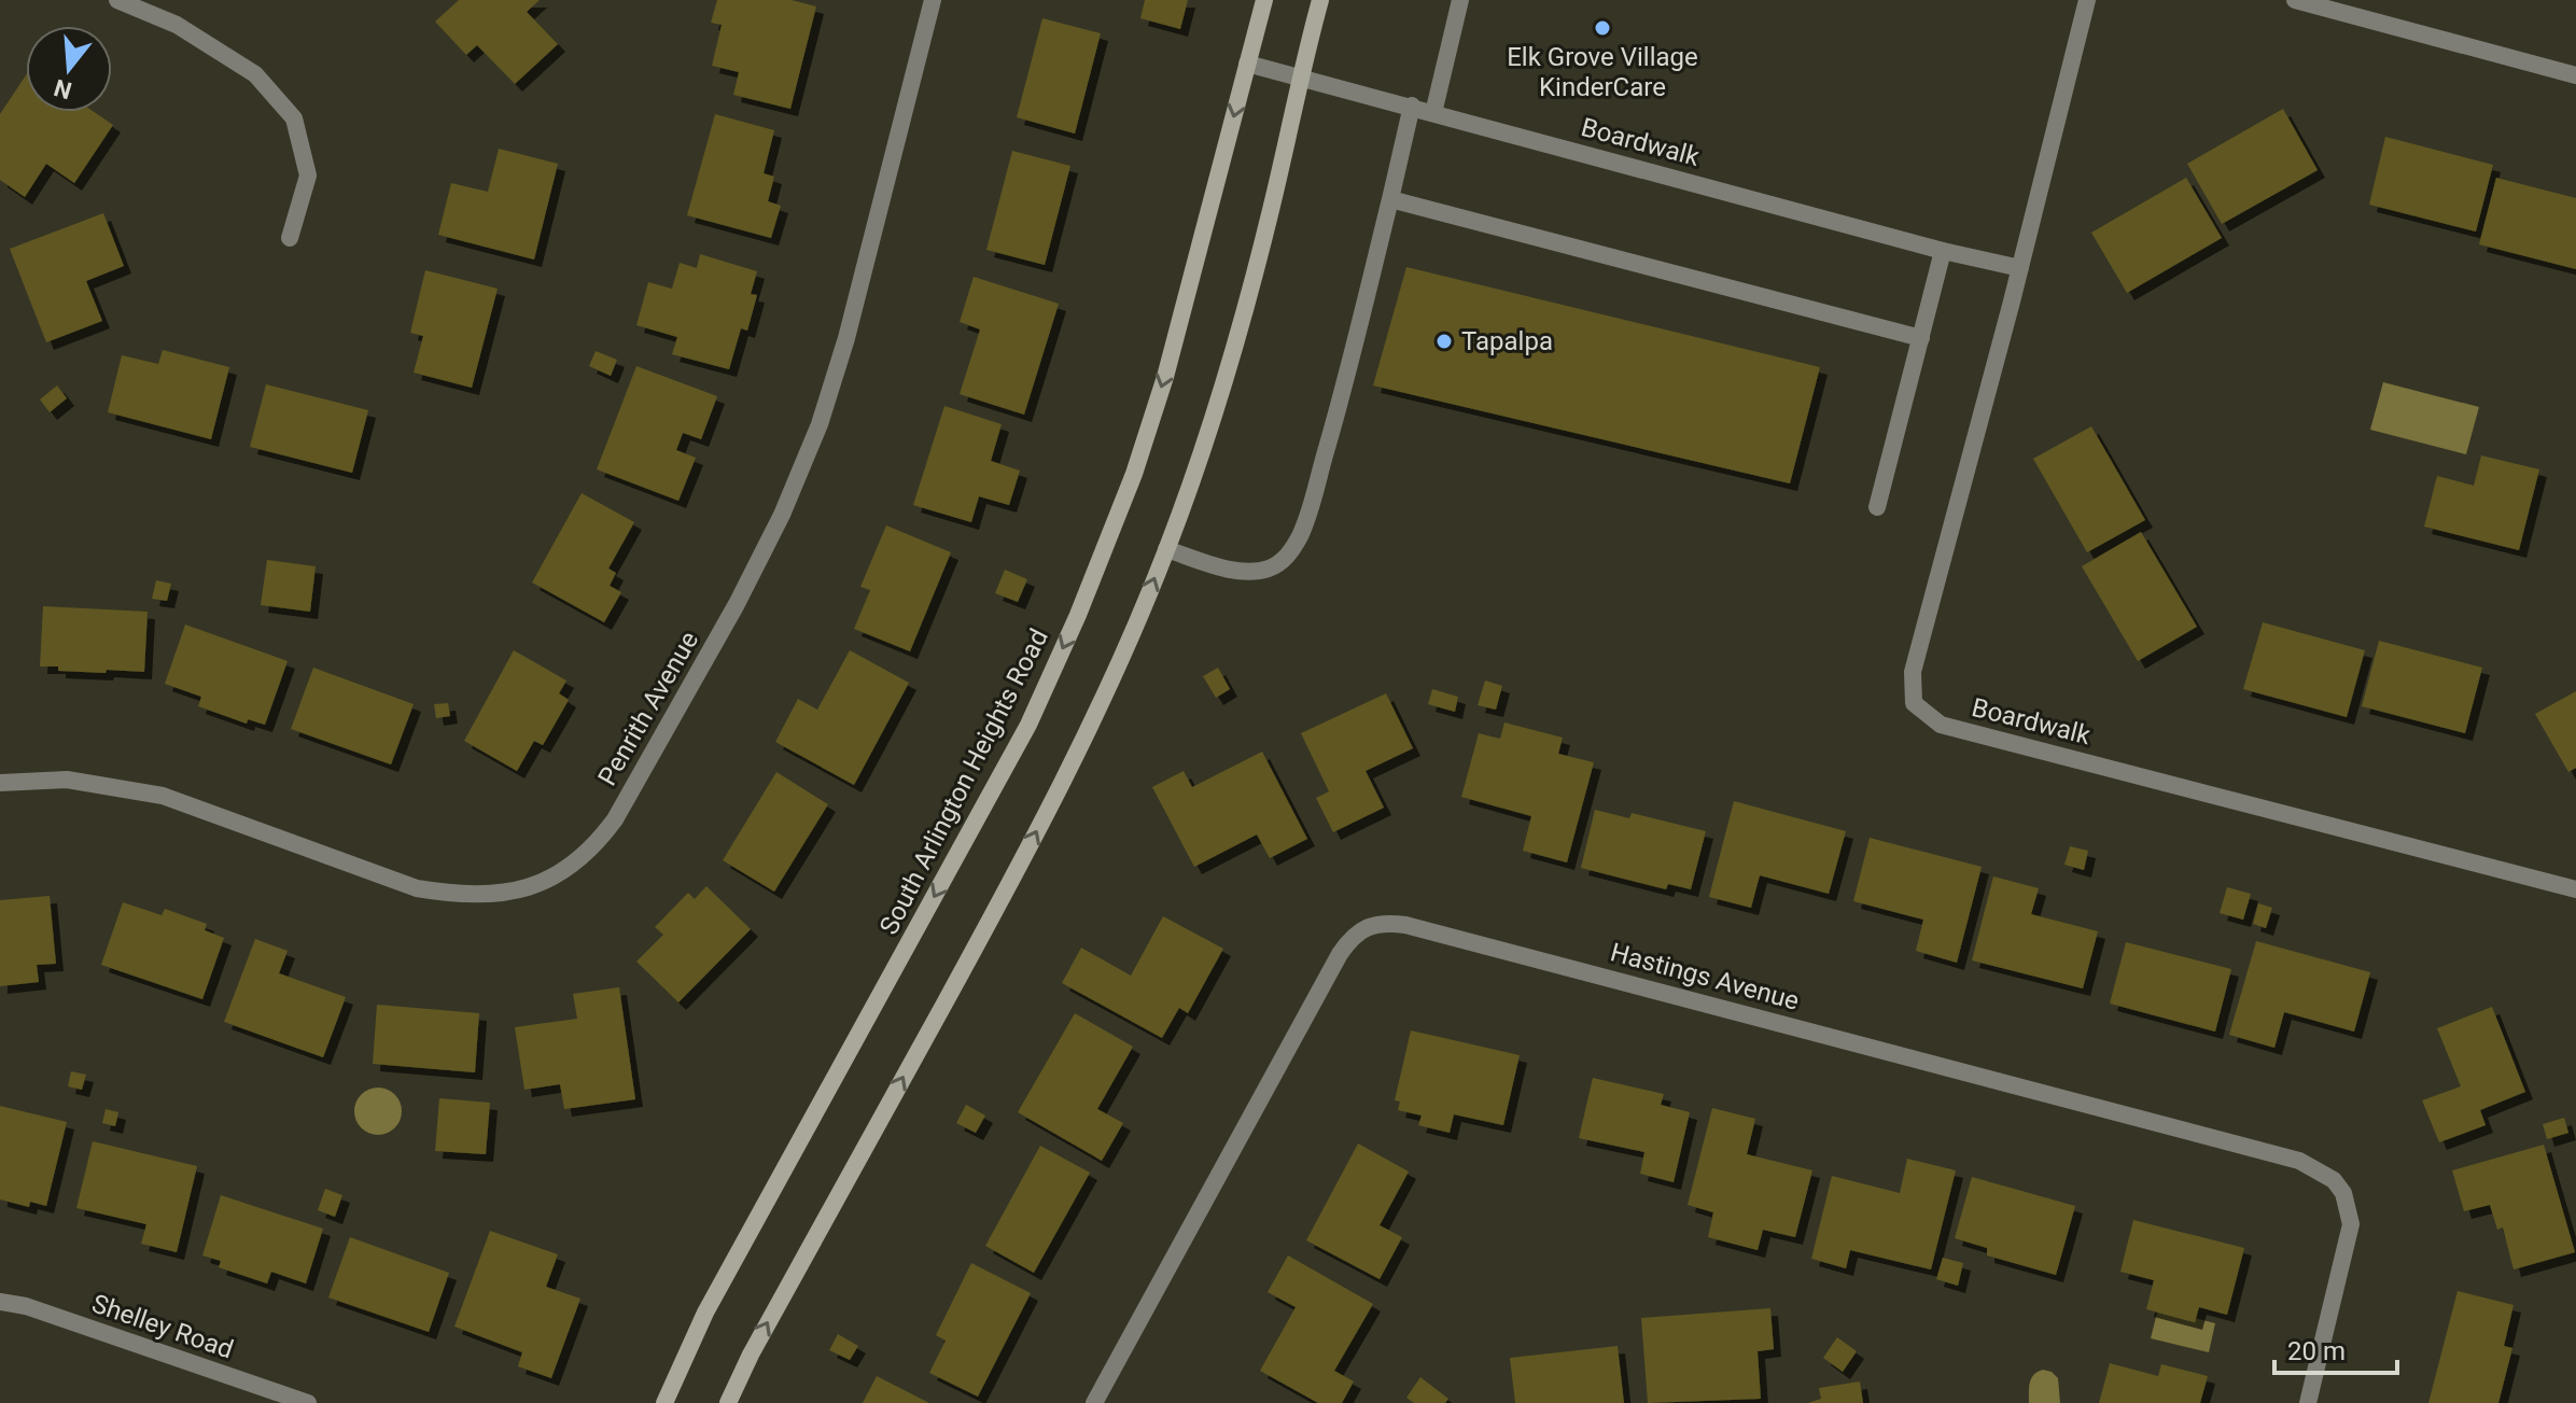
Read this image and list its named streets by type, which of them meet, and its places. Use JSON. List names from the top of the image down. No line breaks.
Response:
{"streets":{"main road":["South Arlington Heights Road"],"street":["Boardwalk","Penrith Avenue","Hastings Avenue","Shelley Road"]},"crossings":[["Boardwalk","South Arlington Heights Road"]],"places":["Elk Grove Village KinderCare","Tapalpa"],"scale_bar":"20 m","north":"bottom"}
